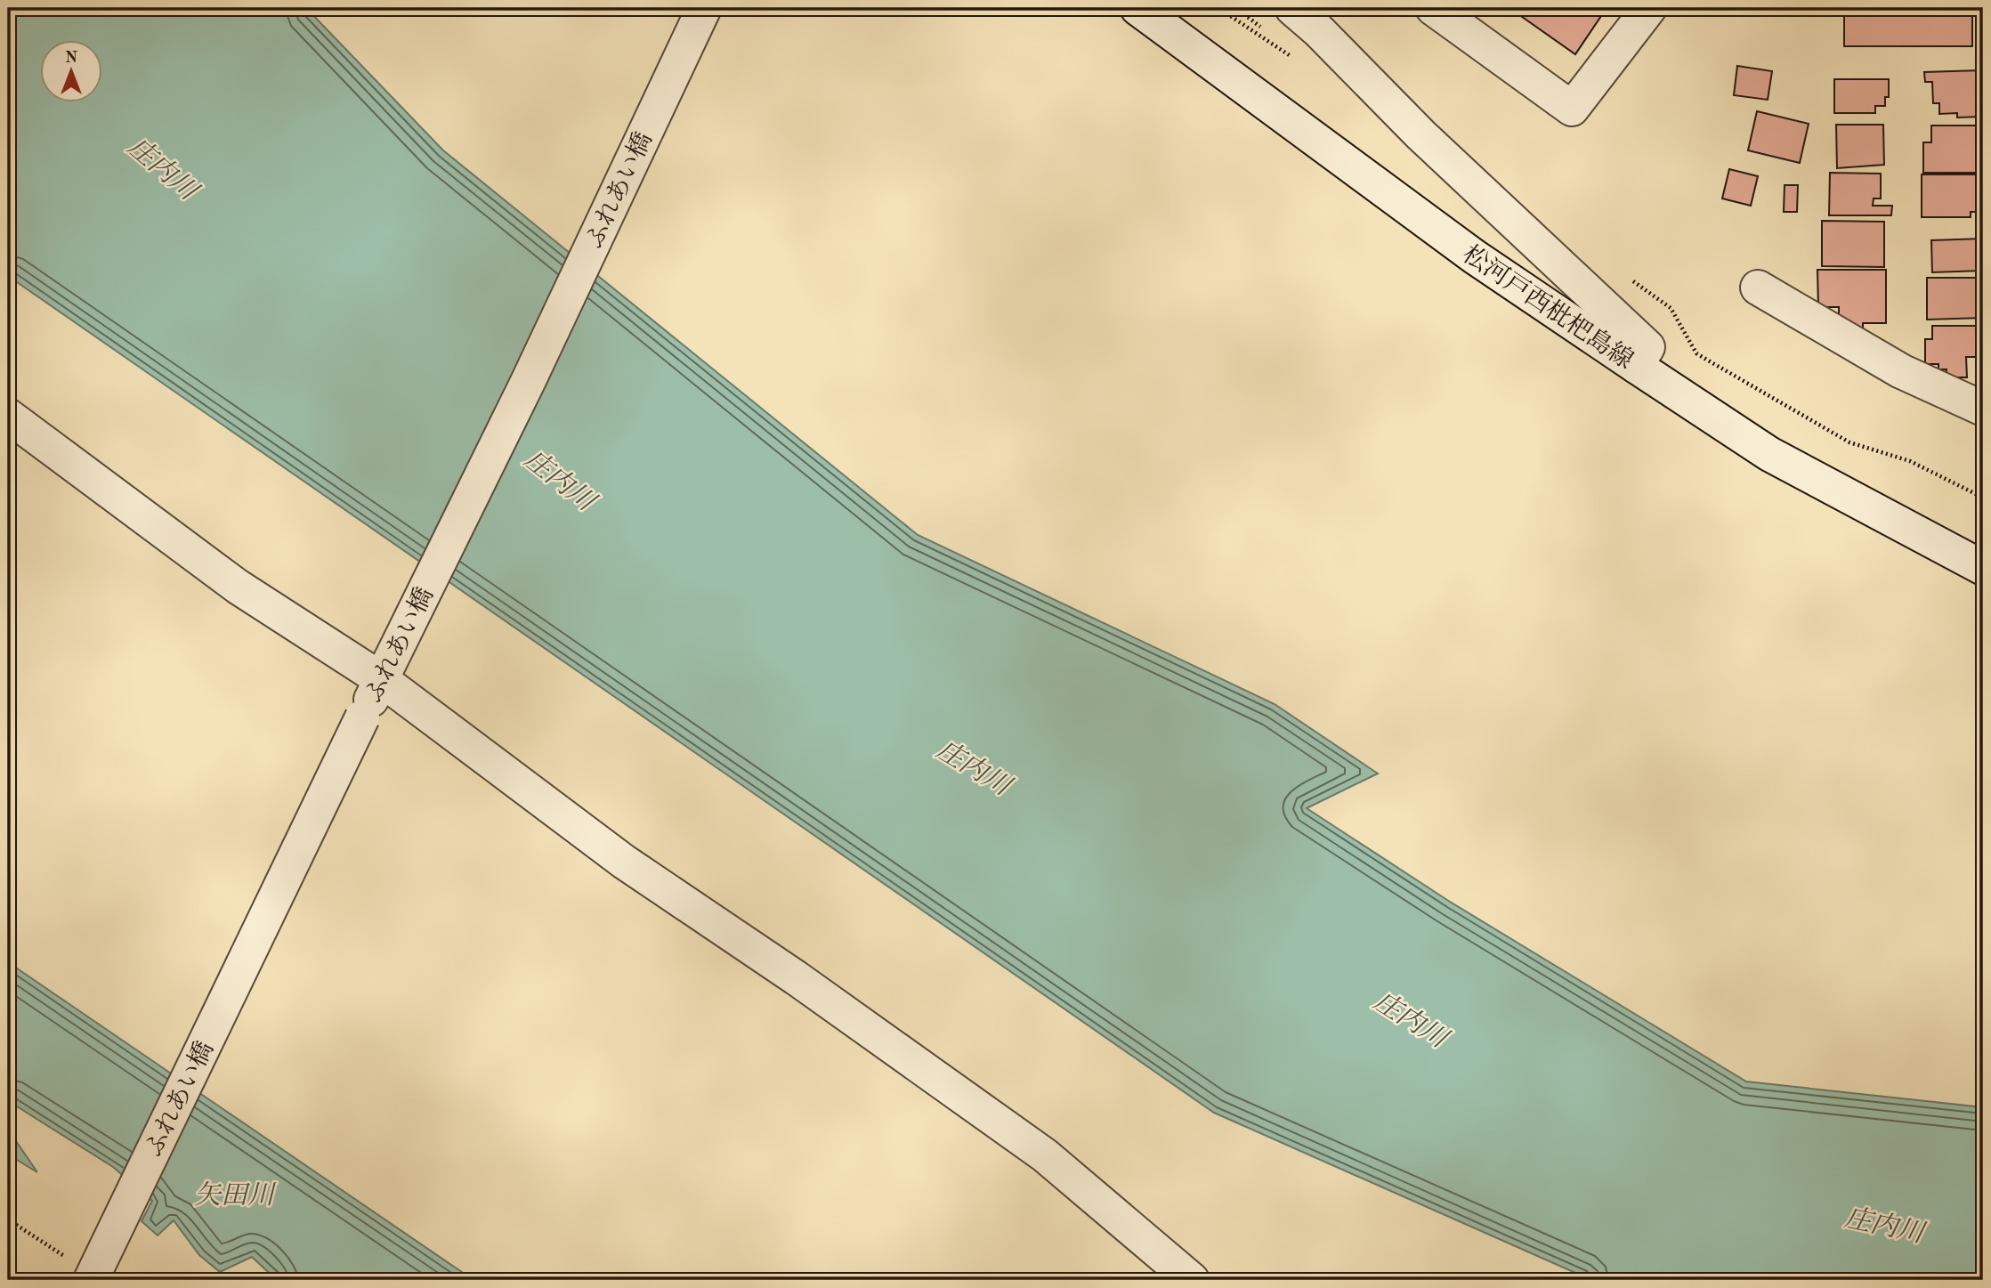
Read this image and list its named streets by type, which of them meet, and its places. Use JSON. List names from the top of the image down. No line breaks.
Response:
{"streets":{"street":["ふれあい橋","松河戸西枇杷島線"]},"water":["庄内川","矢田川"],"north":"top"}
